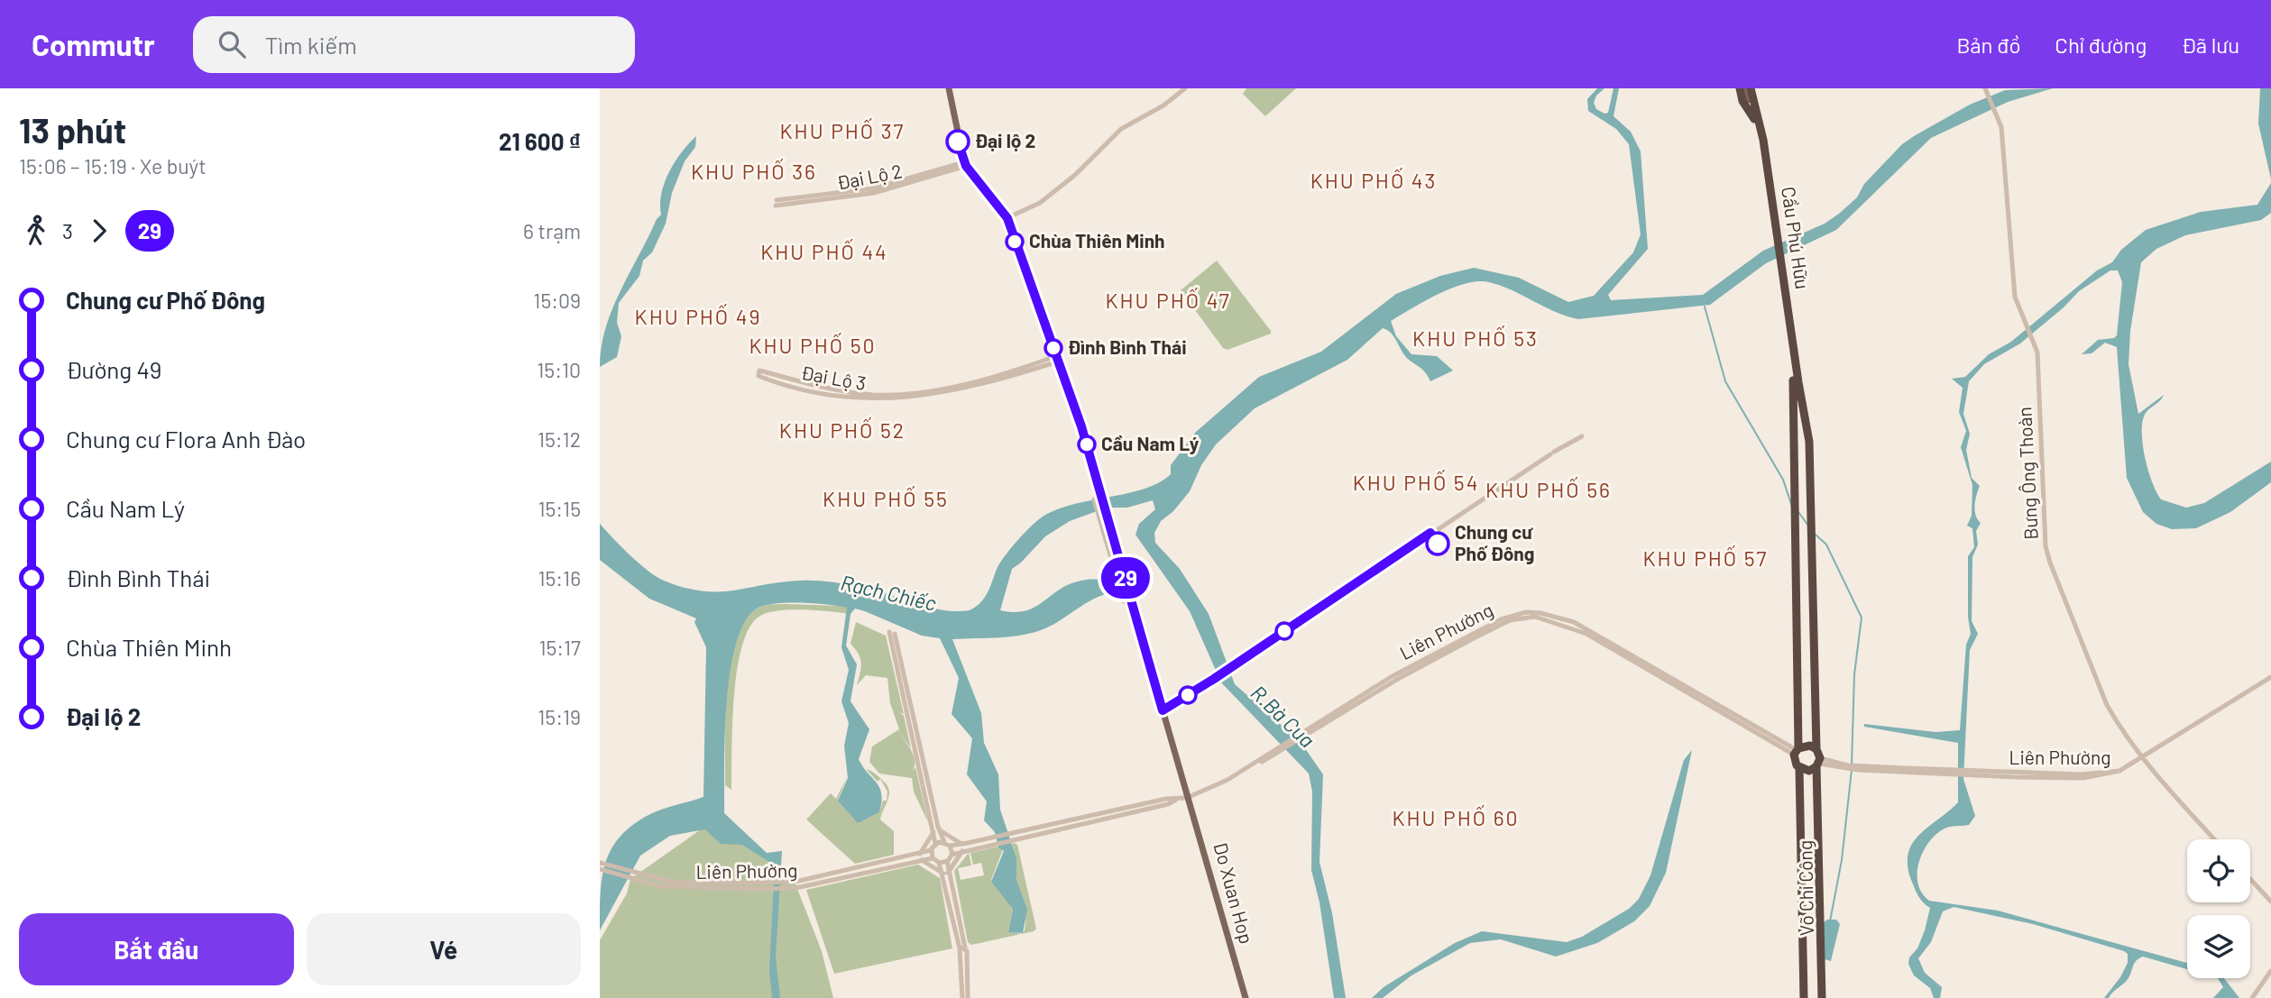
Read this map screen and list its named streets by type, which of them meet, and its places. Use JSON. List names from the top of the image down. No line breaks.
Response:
{"streets":{"highway":["Cầu Phú Hữu","Võ Chí Công"],"main road":["Do Xuan Hop"],"street":["Đại Lộ 2","Đại Lộ 3","Bưng Ông Thoàn","Liên Phường"]},"crossings":[["Cầu Phú Hữu","Võ Chí Công"],["Đại Lộ 3","Do Xuan Hop"],["Bưng Ông Thoàn","Liên Phường"],["Liên Phường","Võ Chí Công"],["Liên Phường","Do Xuan Hop"]],"districts":["KHU PHỐ 37","KHU PHỐ 36","KHU PHỐ 43","KHU PHỐ 44","KHU PHỐ 47","KHU PHỐ 49","KHU PHỐ 53","KHU PHỐ 50","KHU PHỐ 52","KHU PHỐ 54","KHU PHỐ 56","KHU PHỐ 55","KHU PHỐ 57","KHU PHỐ 60"],"water":["Rạch Chiếc","R.Bà Cua"],"places":["Đại lộ 2","Chùa Thiên Minh","Đình Bình Thái","Cầu Nam Lý","Chung cư Phố Đông"],"lines":["bus line 29"],"page":{"header":"Commutr","search":"Tìm kiếm","nav":["Bản đồ","Chỉ đường","Đã lưu"],"heading":["13 phút","15:06 – 15:19 · Xe buýt","21 600 ₫"],"on_map":"29","legs":["3","29","6 trạm"],"list":[{"name":"Chung cư Phố Đông","value":"15:09"},{"name":"Đường 49","value":"15:10"},{"name":"Chung cư Flora Anh Đào","value":"15:12"},{"name":"Cầu Nam Lý","value":"15:15"},{"name":"Đình Bình Thái","value":"15:16"},{"name":"Chùa Thiên Minh","value":"15:17"},{"name":"Đại lộ 2","value":"15:19"}],"buttons":["Bắt đầu","Vé"]}}
